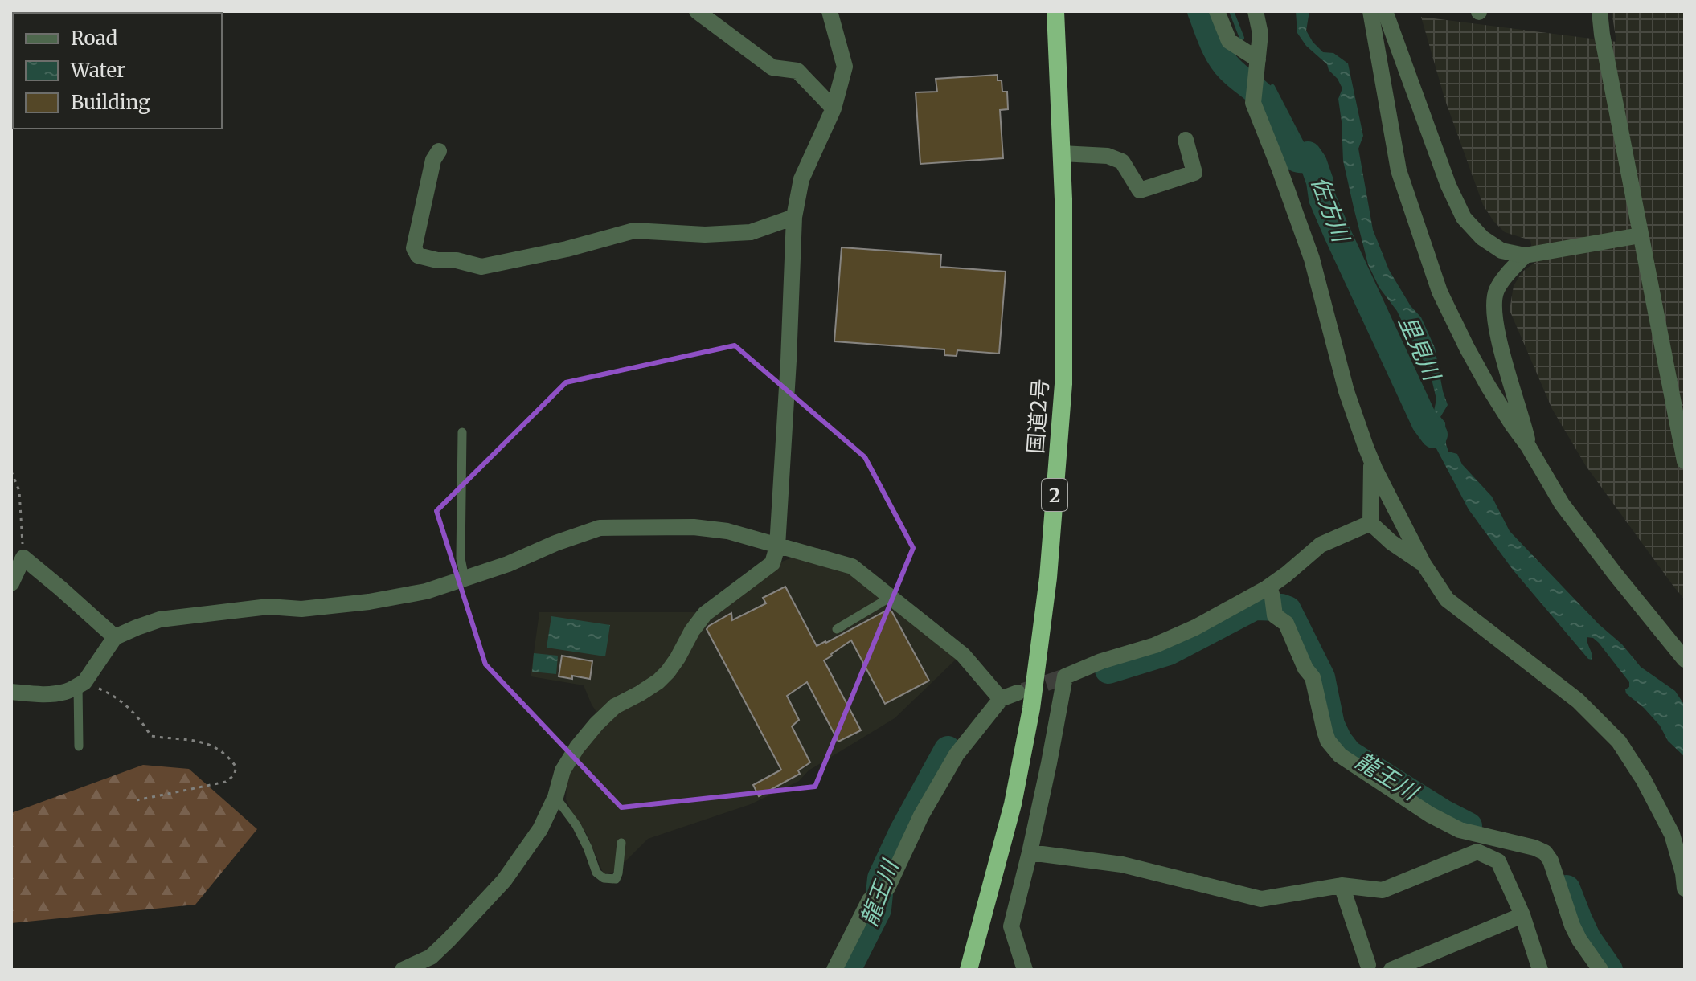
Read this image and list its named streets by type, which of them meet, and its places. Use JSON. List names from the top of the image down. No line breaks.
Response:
{"streets":{"highway":["国道2号","2"]},"water":["佐方川","里見川","龍王川"],"legend":["Road","Water","Building"]}
